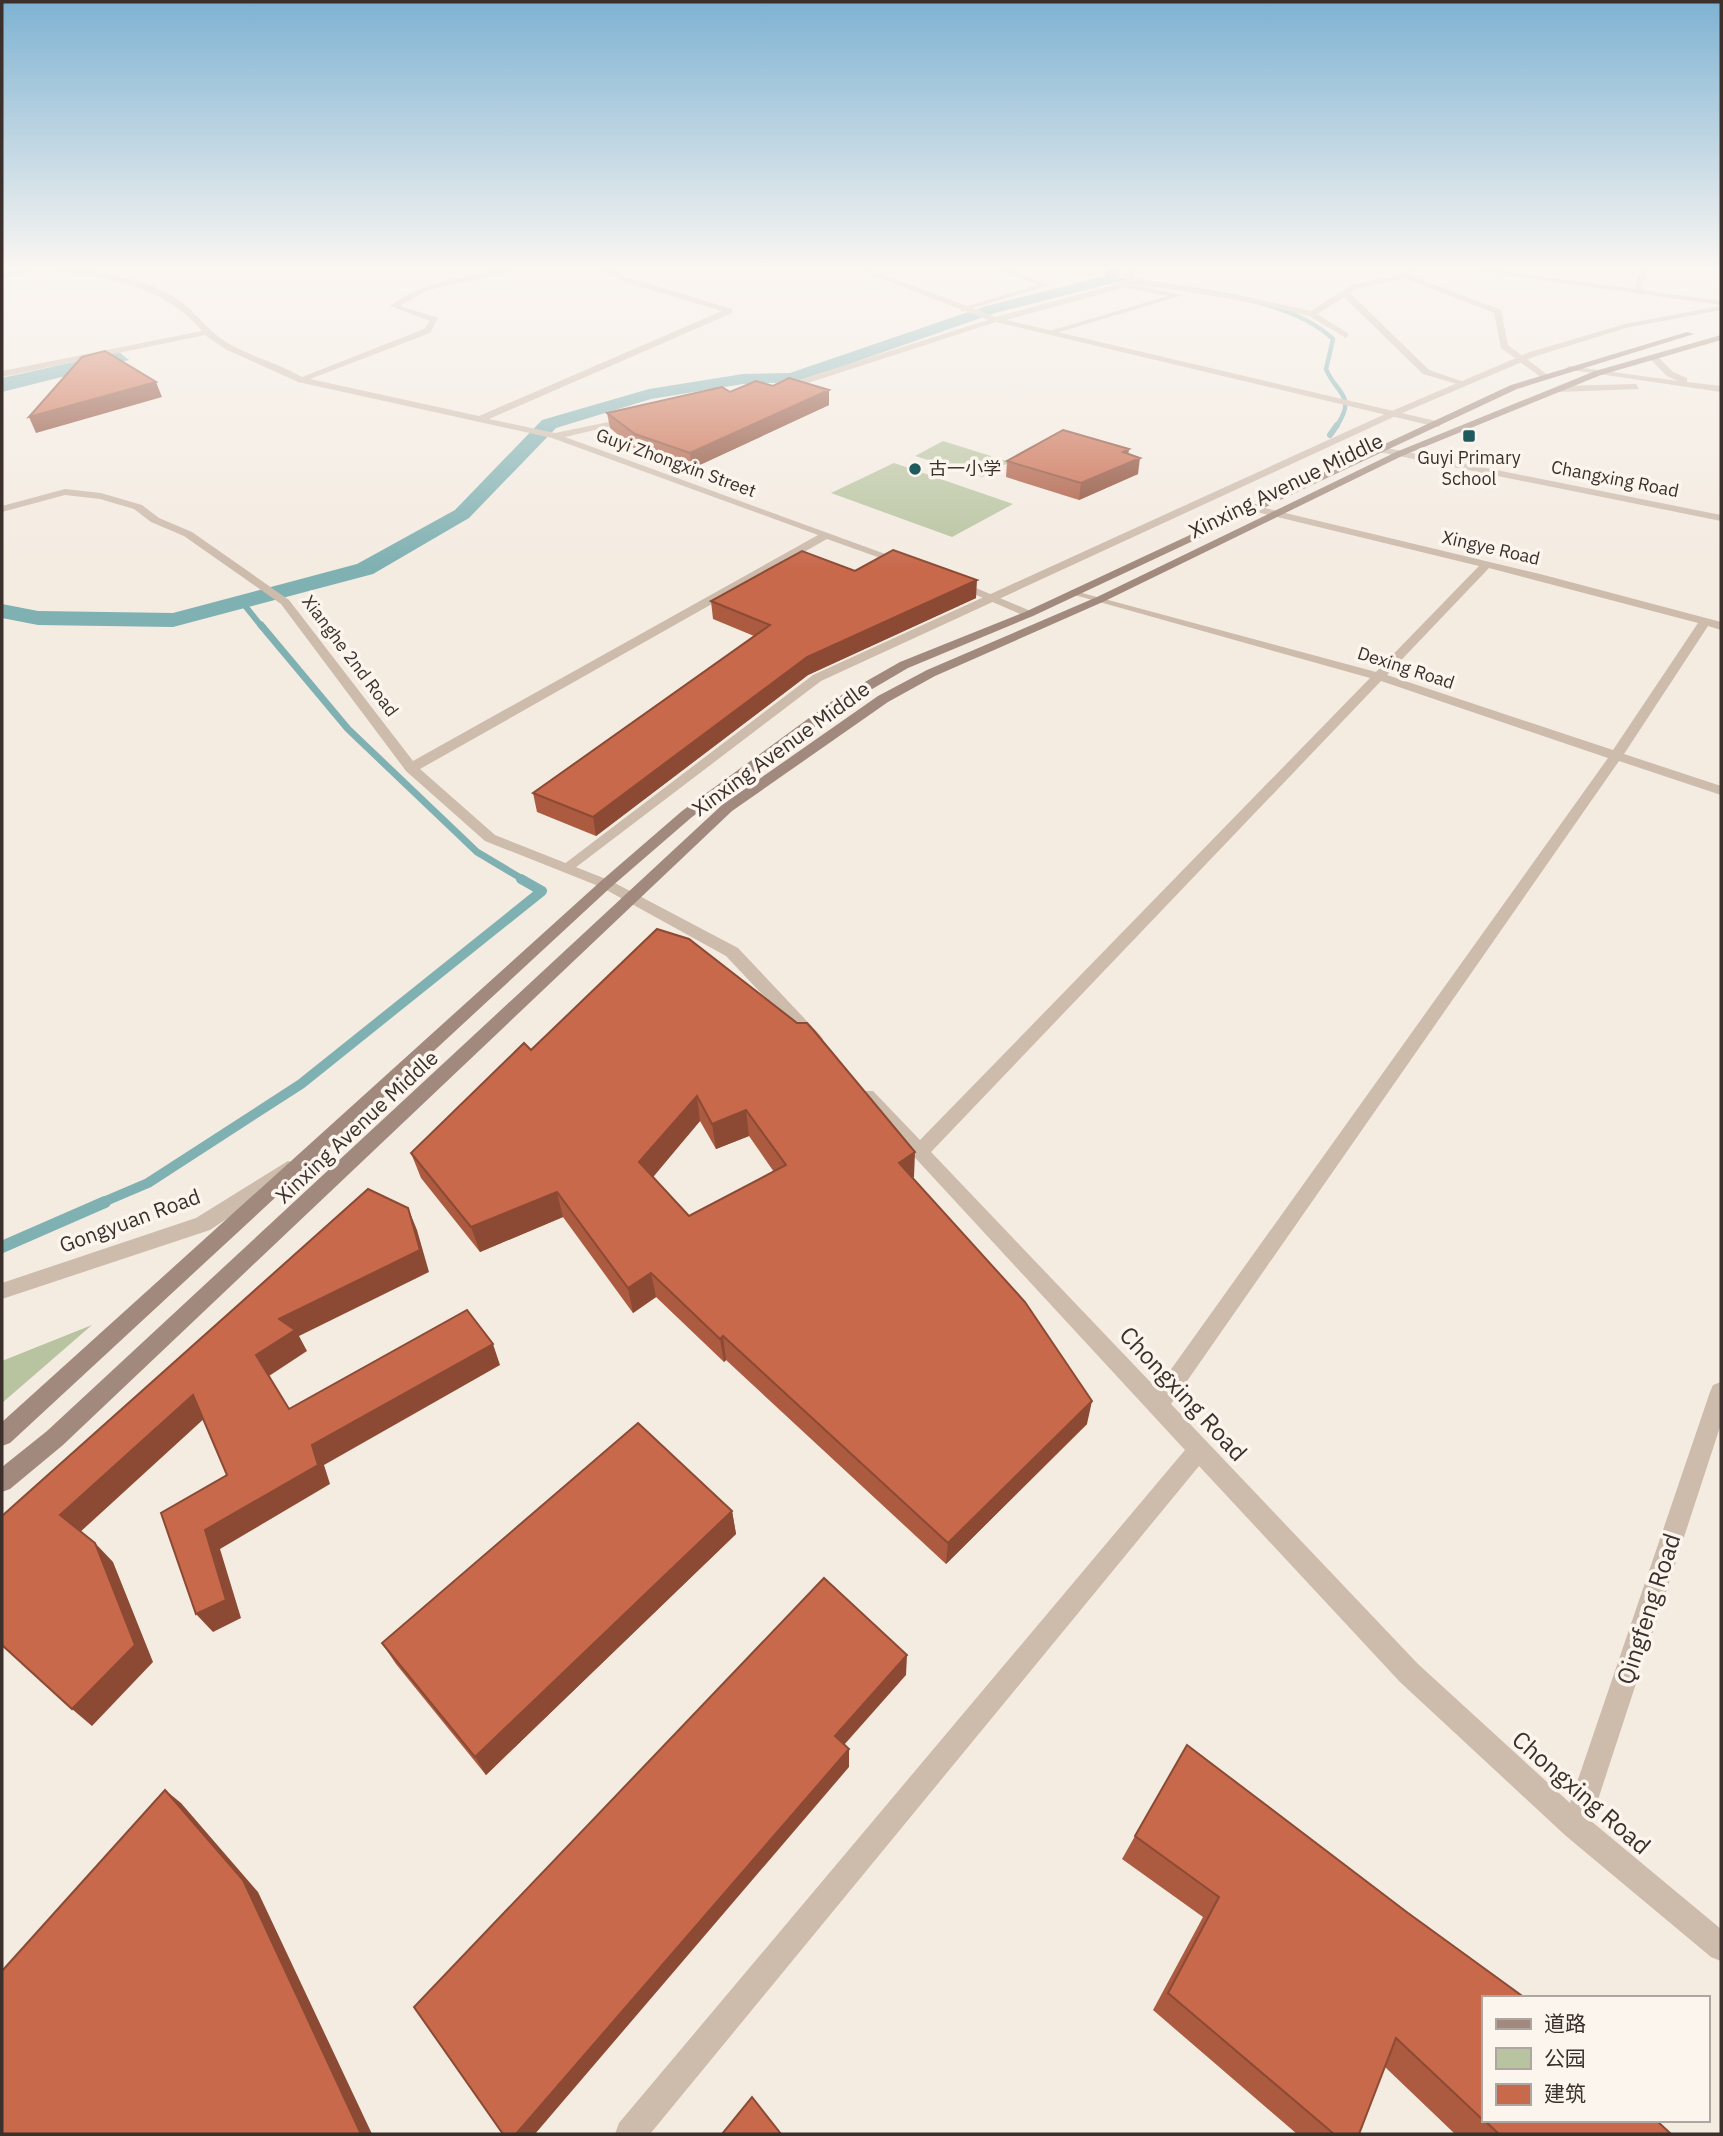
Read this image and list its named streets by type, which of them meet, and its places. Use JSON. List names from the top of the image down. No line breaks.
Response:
{"streets":{"main road":["Xinxing Avenue Middle"],"street":["Guyi Zhongxin Street","Changxing Road","Xingye Road","Xianghe 2nd Road","Dexing Road","Gongyuan Road","Chongxing Road","Qingfeng Road"]},"crossings":[["Changxing Road","Xinxing Avenue Middle"],["Xinxing Avenue Middle","Xingye Road"],["Xinxing Avenue Middle","Xianghe 2nd Road"],["Xinxing Avenue Middle","Dexing Road"],["Xinxing Avenue Middle","Gongyuan Road"],["Chongxing Road","Qingfeng Road"]],"places":{"transit":["Guyi Primary School"],"other":["古一小学"]},"legend":["道路","公园","建筑"]}
